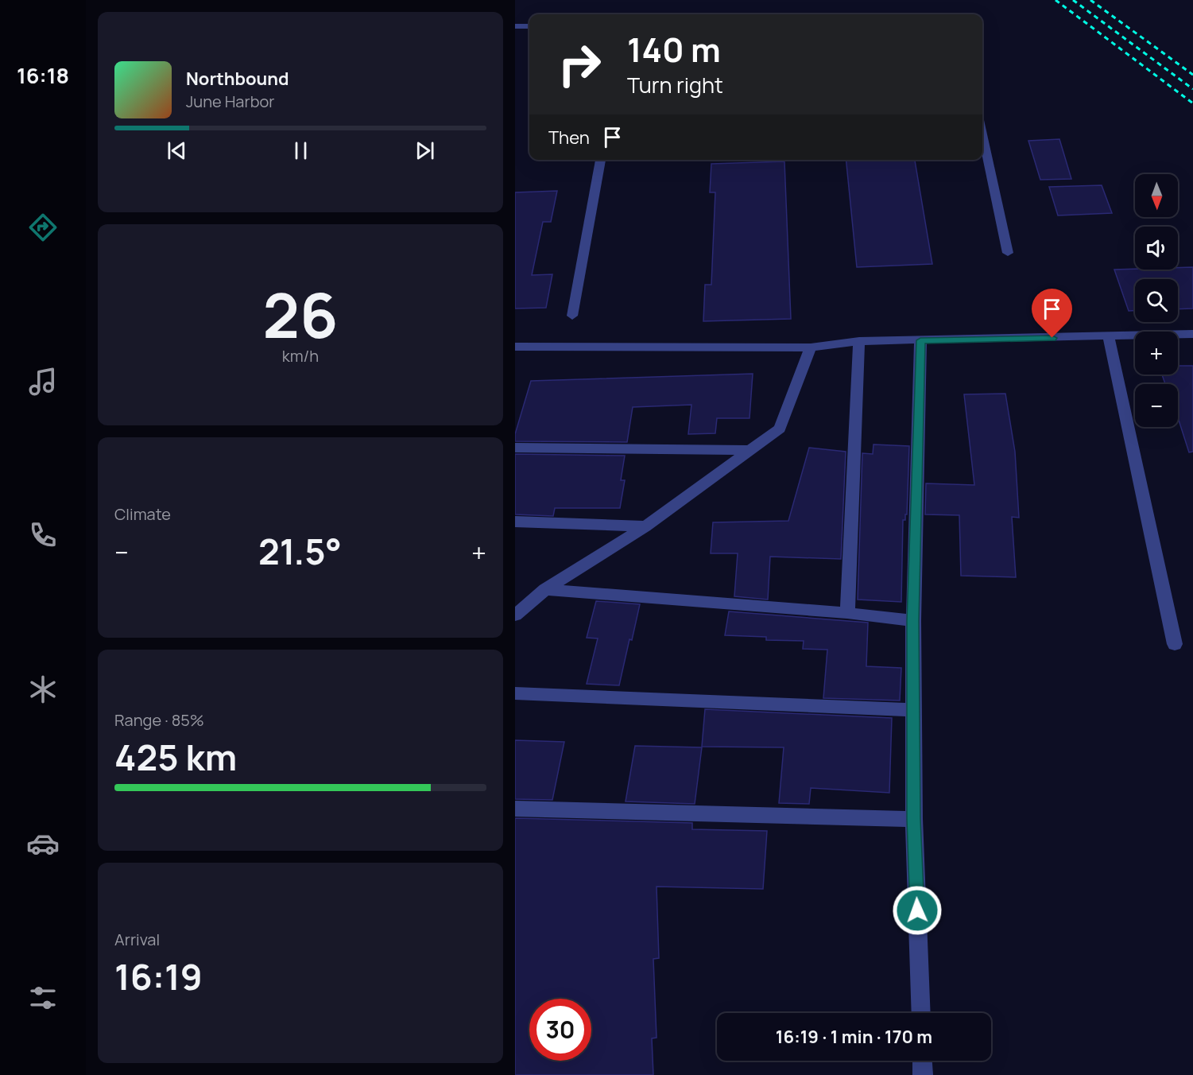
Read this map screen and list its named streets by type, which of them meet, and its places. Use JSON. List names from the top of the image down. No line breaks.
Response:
{"north":"bottom","page":{"tabs":"16:18","turn":["140 m","Turn right"],"song":["Northbound","June Harbor"],"then":"Then","map_buttons":["+","−"],"tile":[["26","km/h"],"Climate",["Range · 85%","425 km"],["Arrival","16:19"]],"heat":["−","21.5°","+"],"limit":"30","trip":"16:19 · 1 min · 170 m"}}
